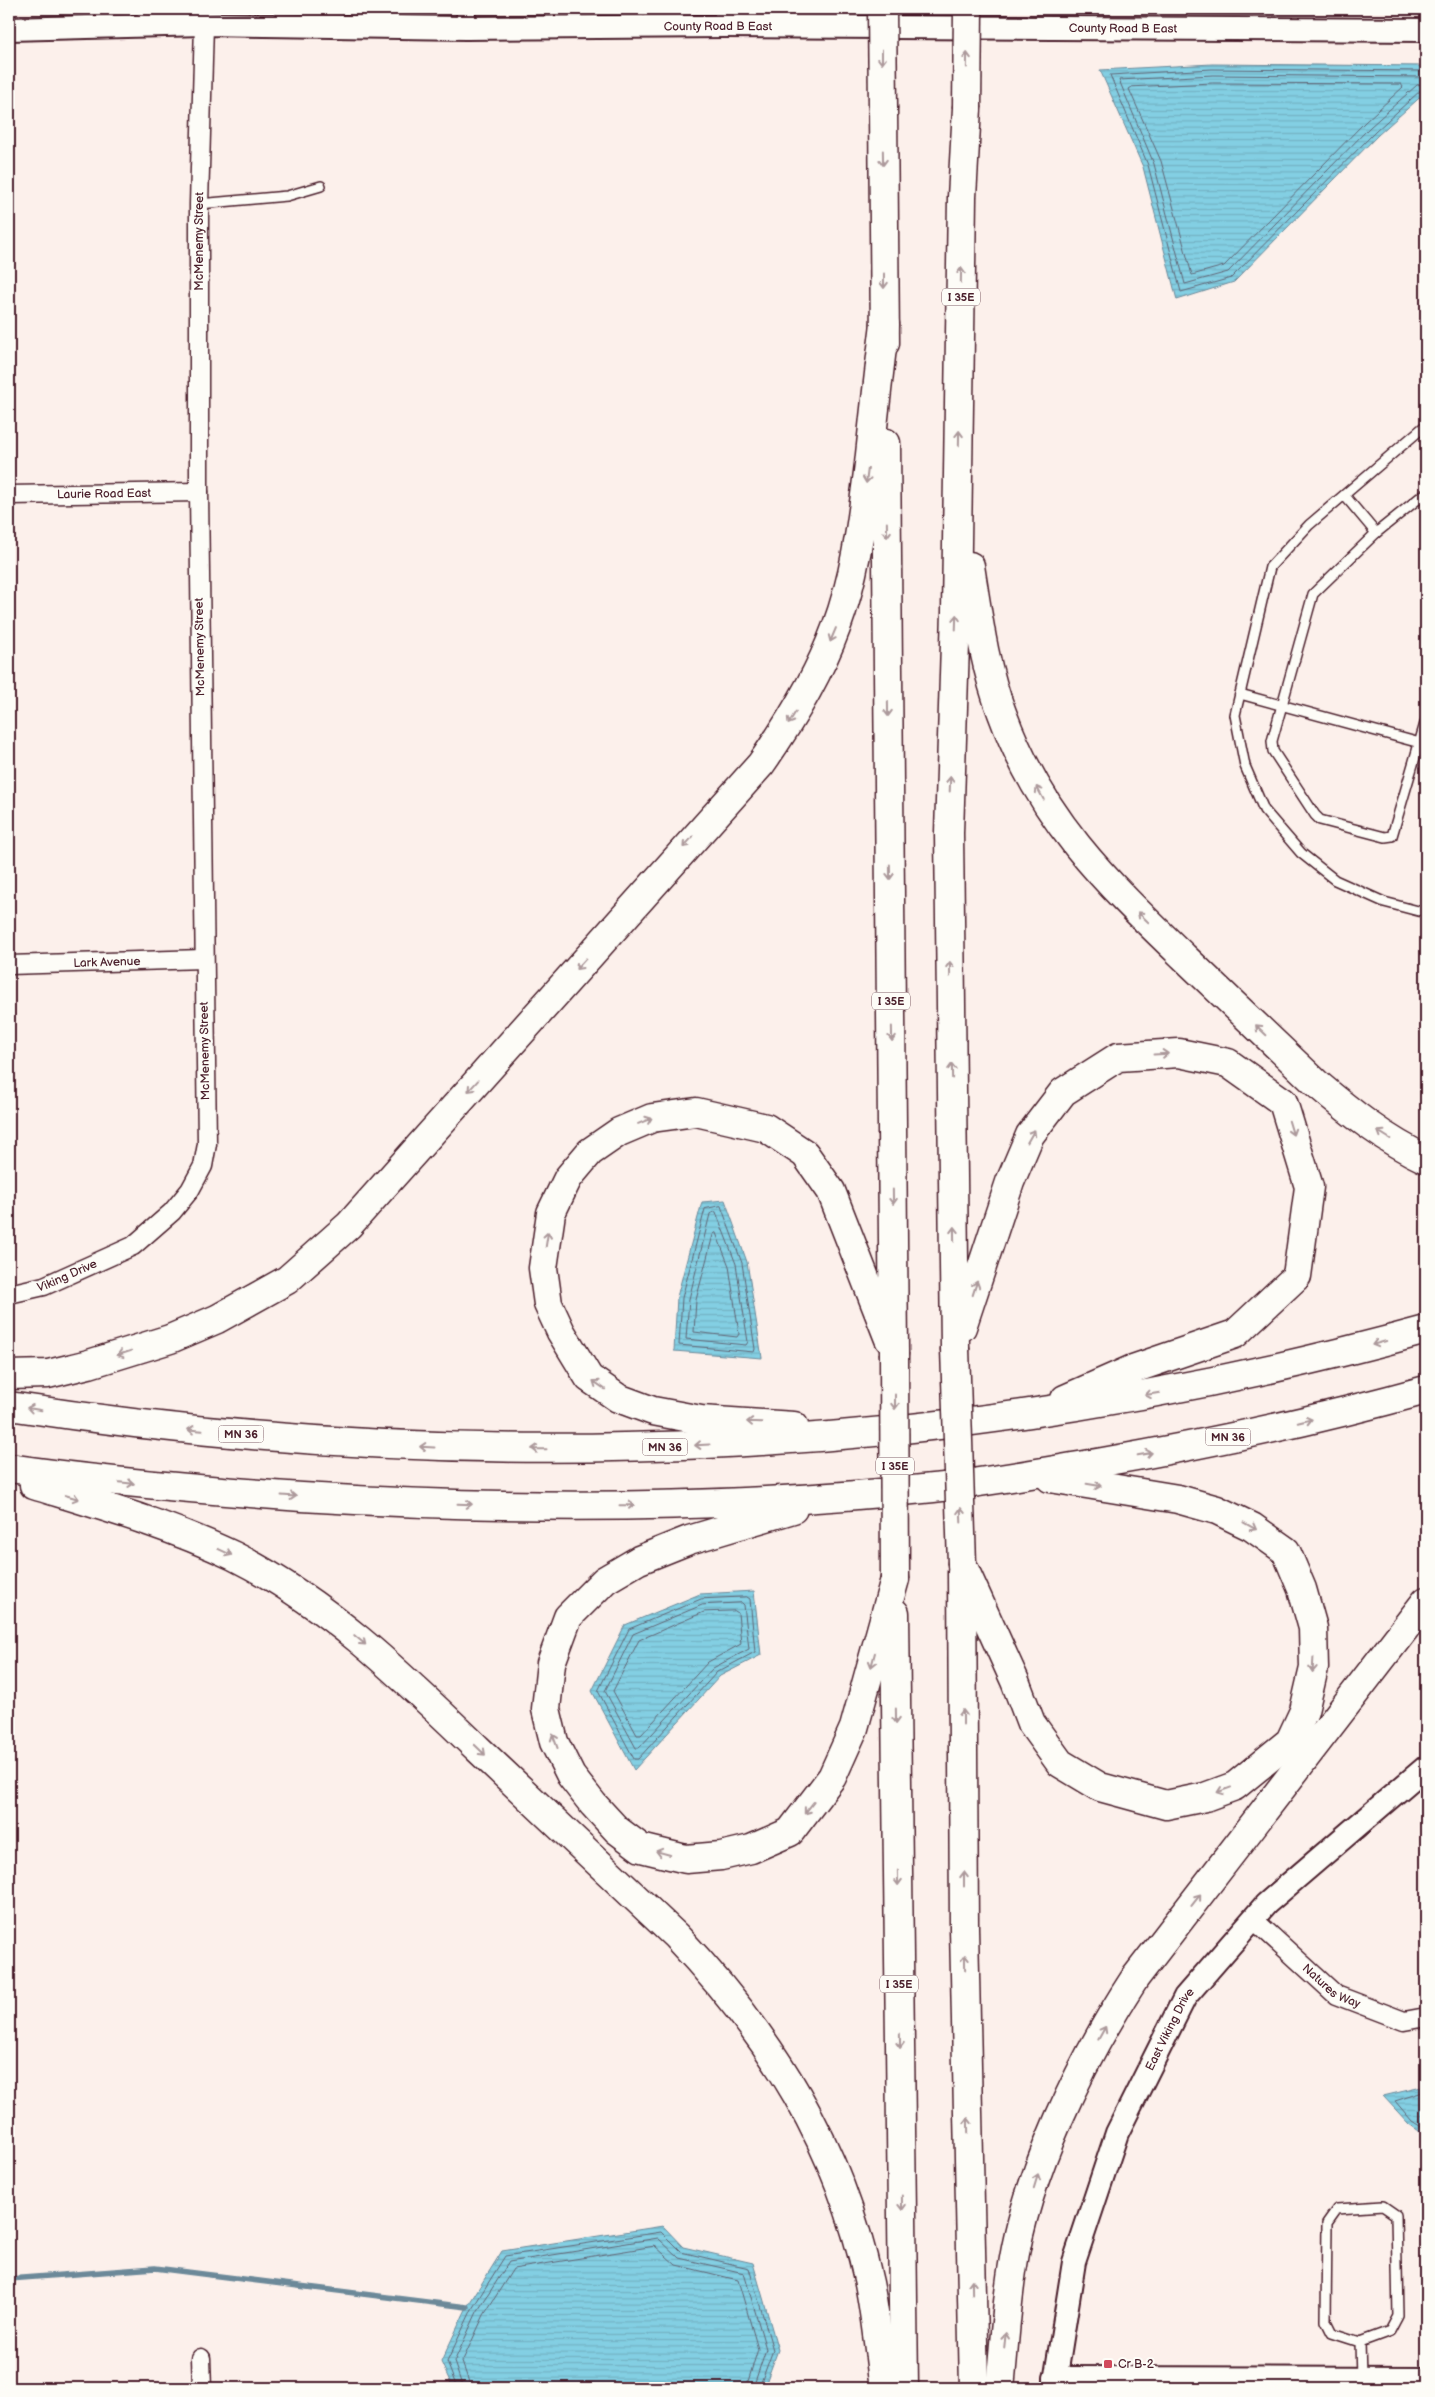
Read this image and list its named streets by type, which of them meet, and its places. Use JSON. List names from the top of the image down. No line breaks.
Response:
{"streets":{"highway":["I 35E","MN 36"],"street":["County Road B East","McMenemy Street","Laurie Road East","Lark Avenue","Viking Drive","Natures Way","East Viking Drive"]},"crossings":[["County Road B East","McMenemy Street"],["McMenemy Street","Laurie Road East"],["McMenemy Street","Lark Avenue"],["McMenemy Street","Viking Drive"],["Natures Way","East Viking Drive"]],"places":{"transit":["Cr B-2"]}}
